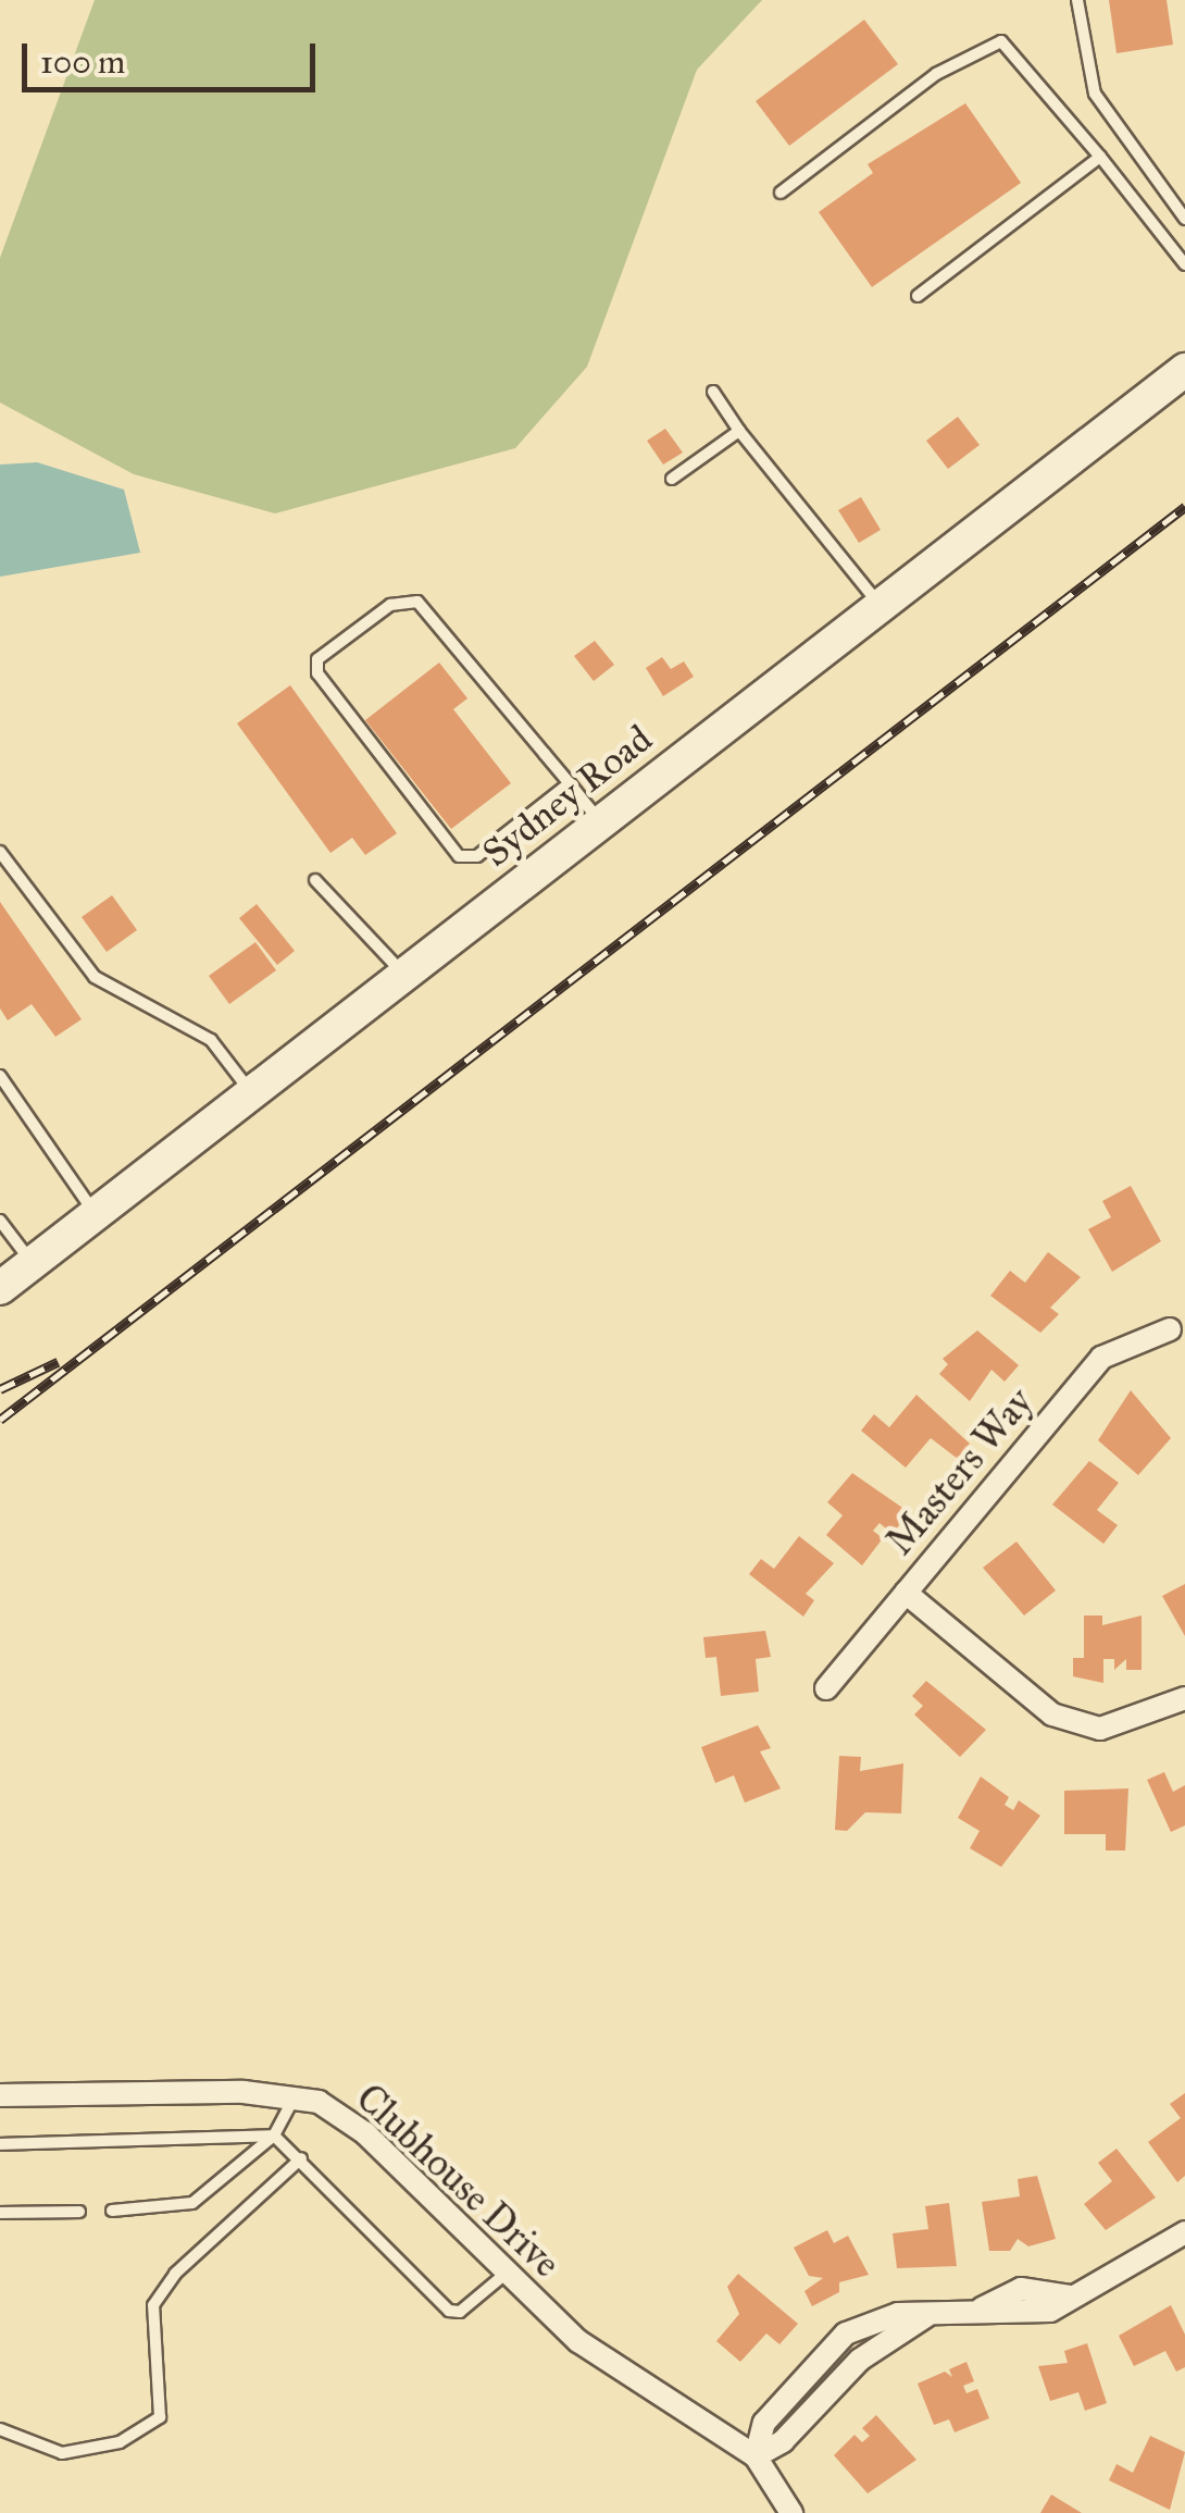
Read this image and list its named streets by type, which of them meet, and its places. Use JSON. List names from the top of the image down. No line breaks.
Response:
{"streets":{"street":["Sydney Road","Masters Way","Clubhouse Drive"]},"scale_bar":"100 m"}
